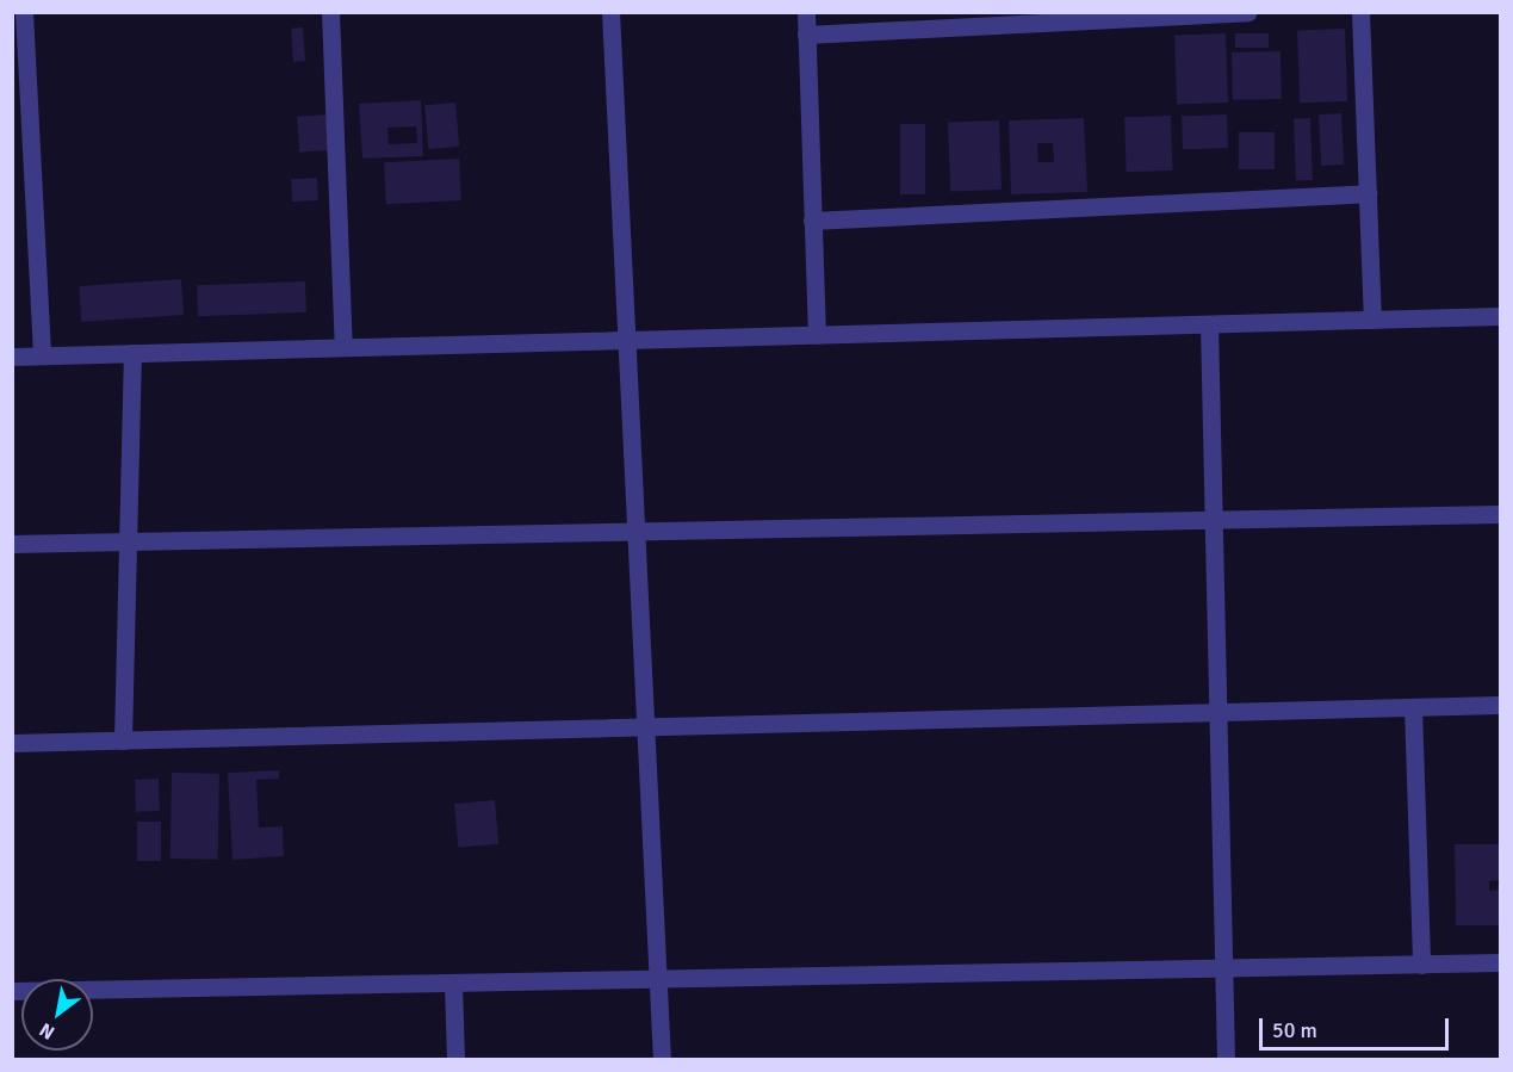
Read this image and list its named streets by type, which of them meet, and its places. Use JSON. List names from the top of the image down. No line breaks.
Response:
{"scale_bar":"50 m","north":"bottom left"}
